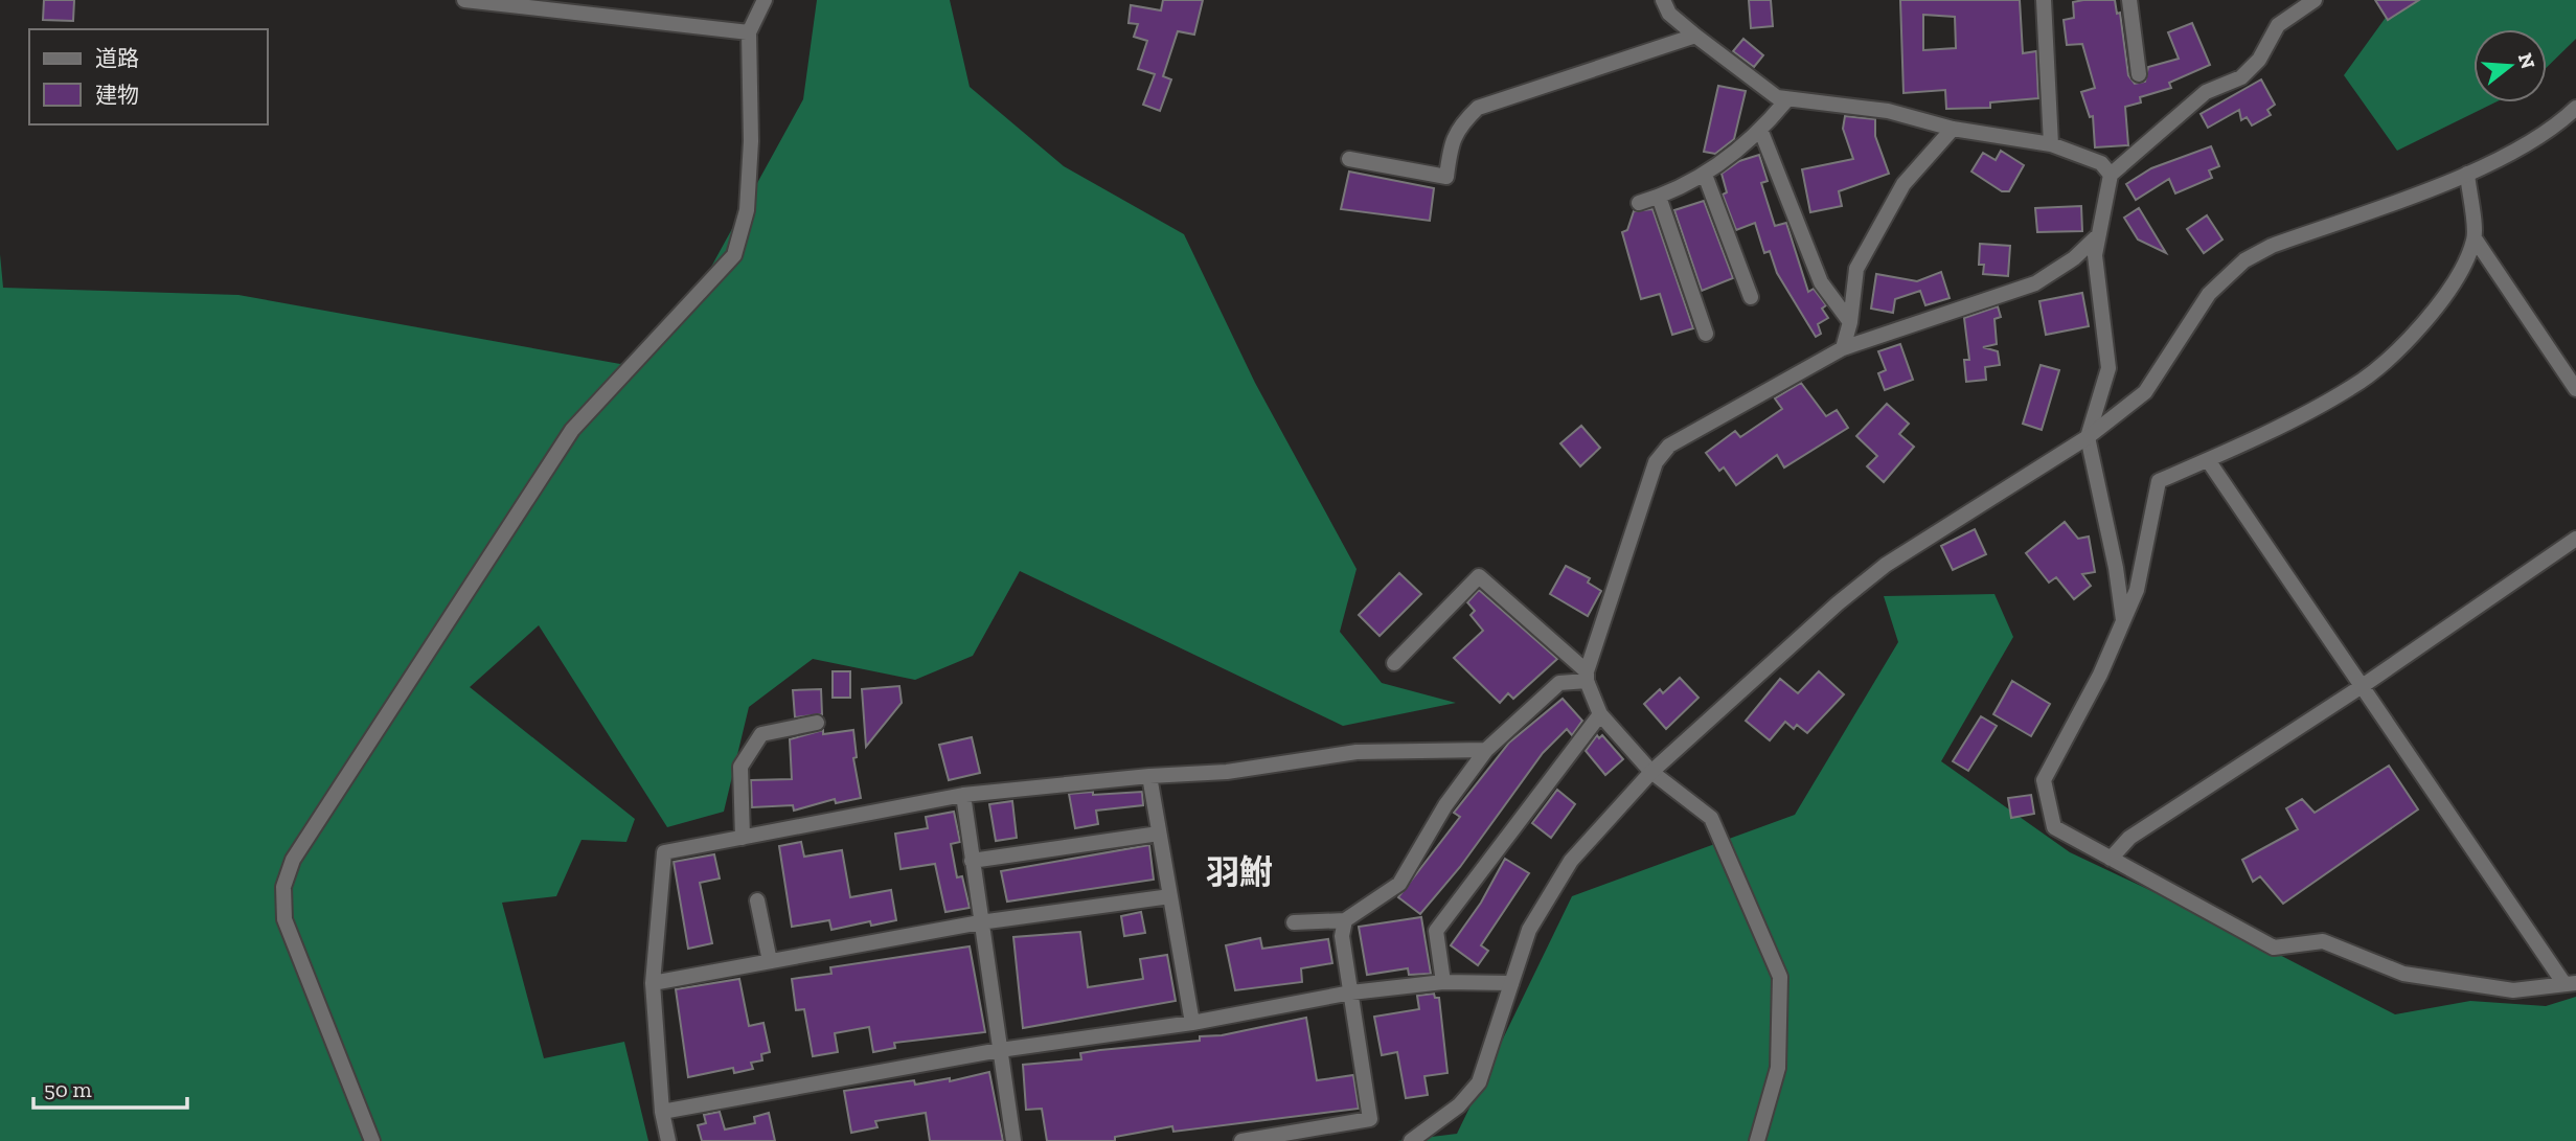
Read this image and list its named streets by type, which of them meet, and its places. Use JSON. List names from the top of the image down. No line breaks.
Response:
{"districts":["羽鮒"],"legend":["道路","建物"],"scale_bar":"50 m","north":"right"}
